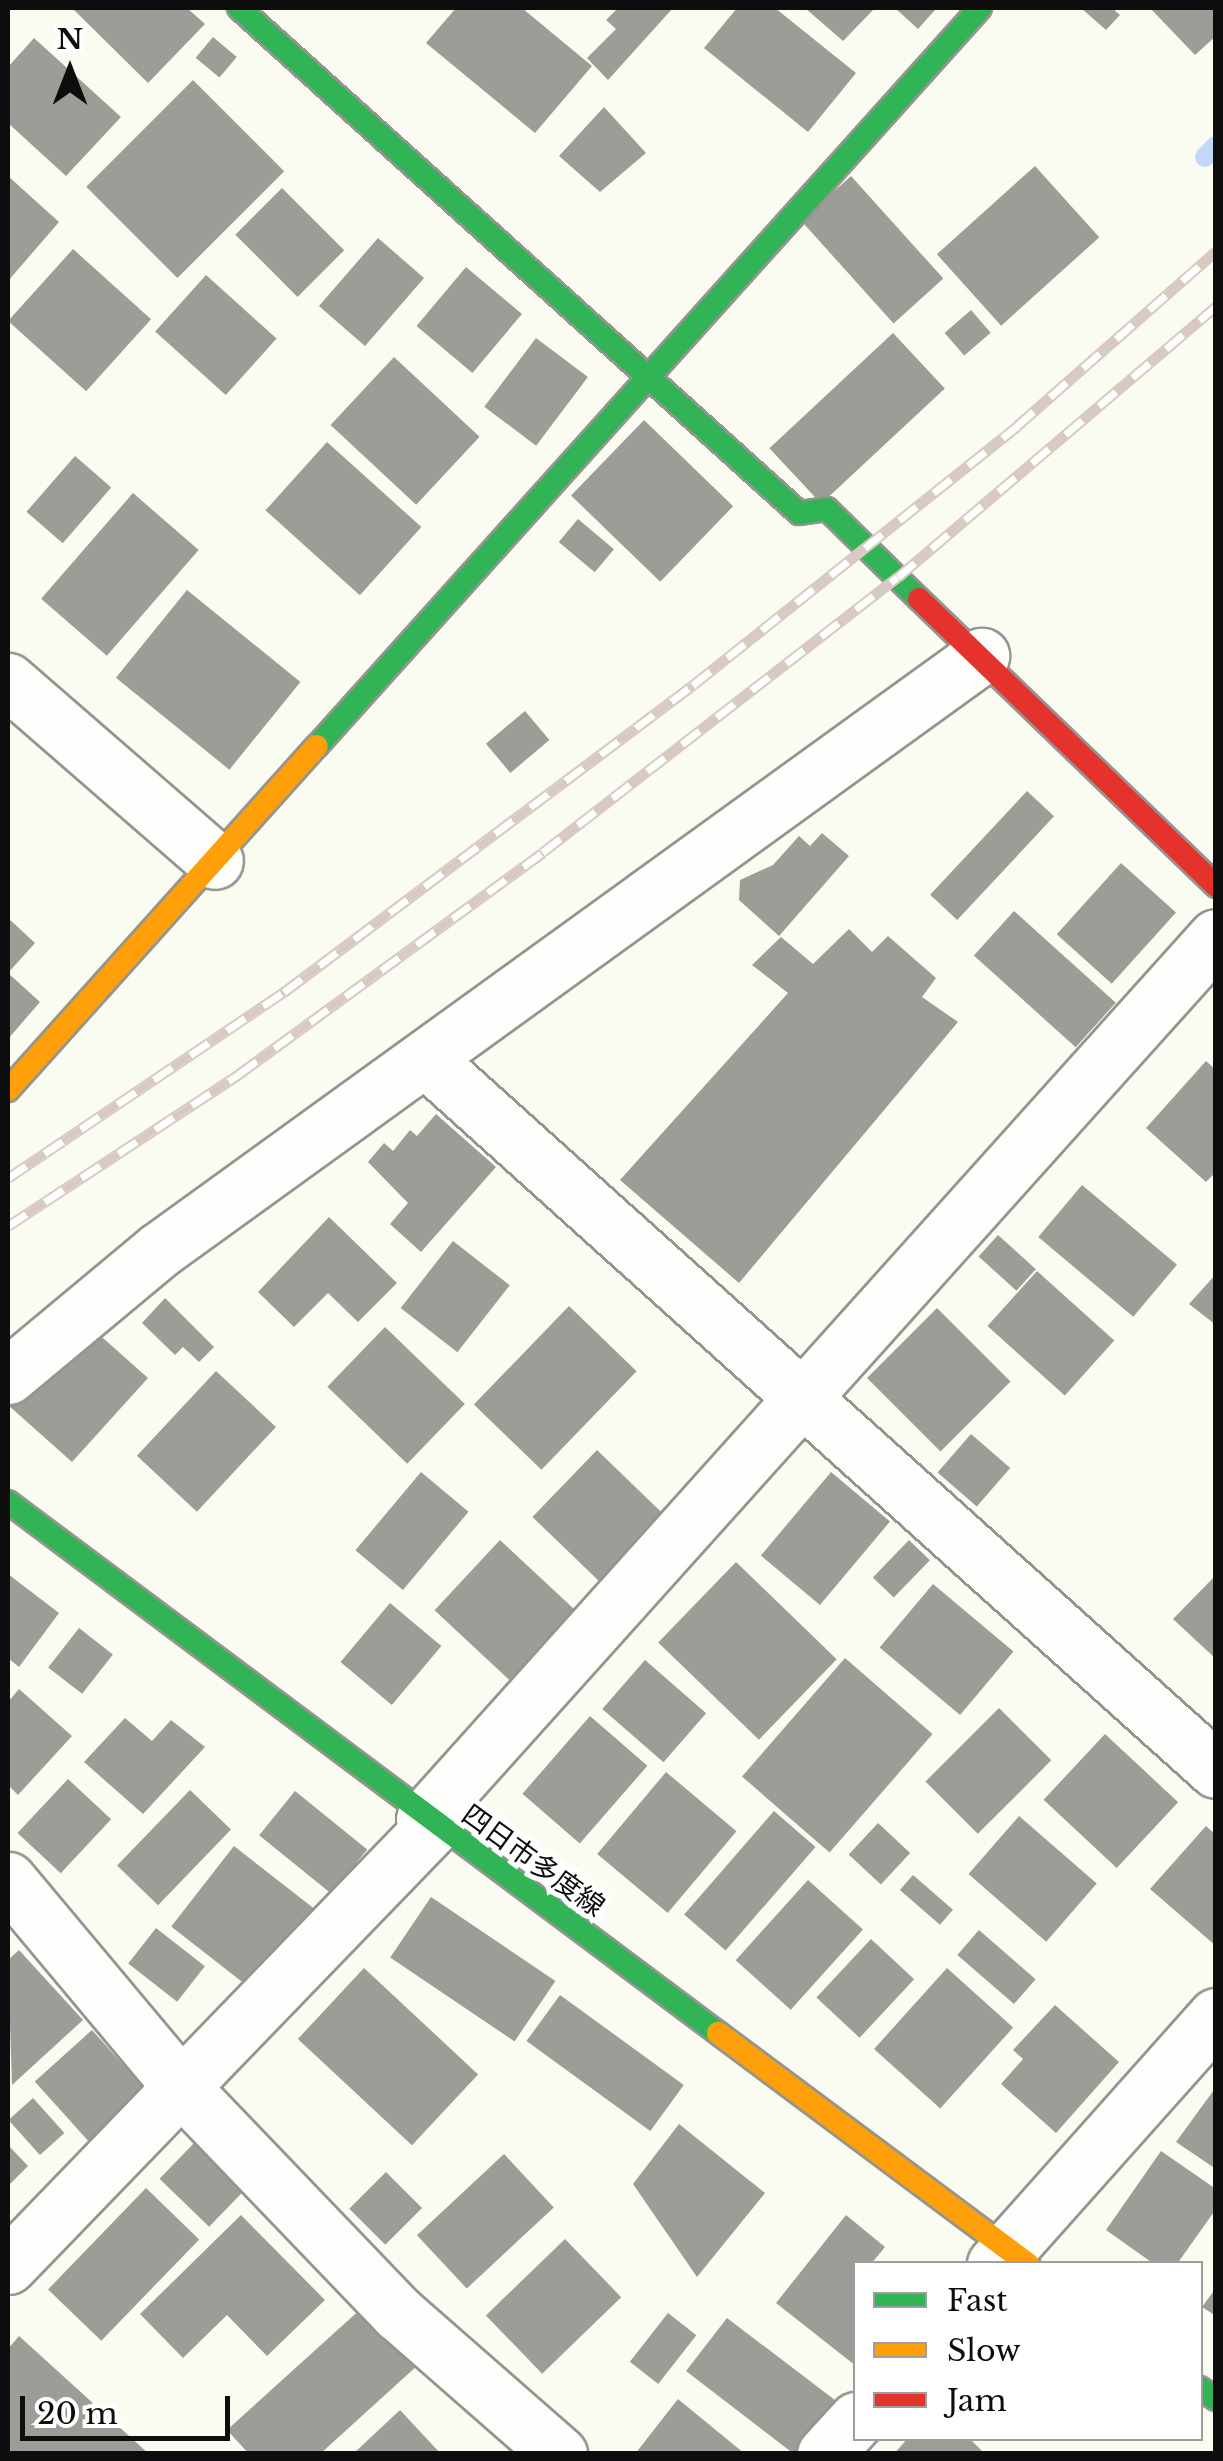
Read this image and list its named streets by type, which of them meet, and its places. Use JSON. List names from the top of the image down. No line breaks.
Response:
{"streets":{"street":["四日市多度線"]},"legend":["Fast","Slow","Jam"],"scale_bar":"20 m","north":"top"}
